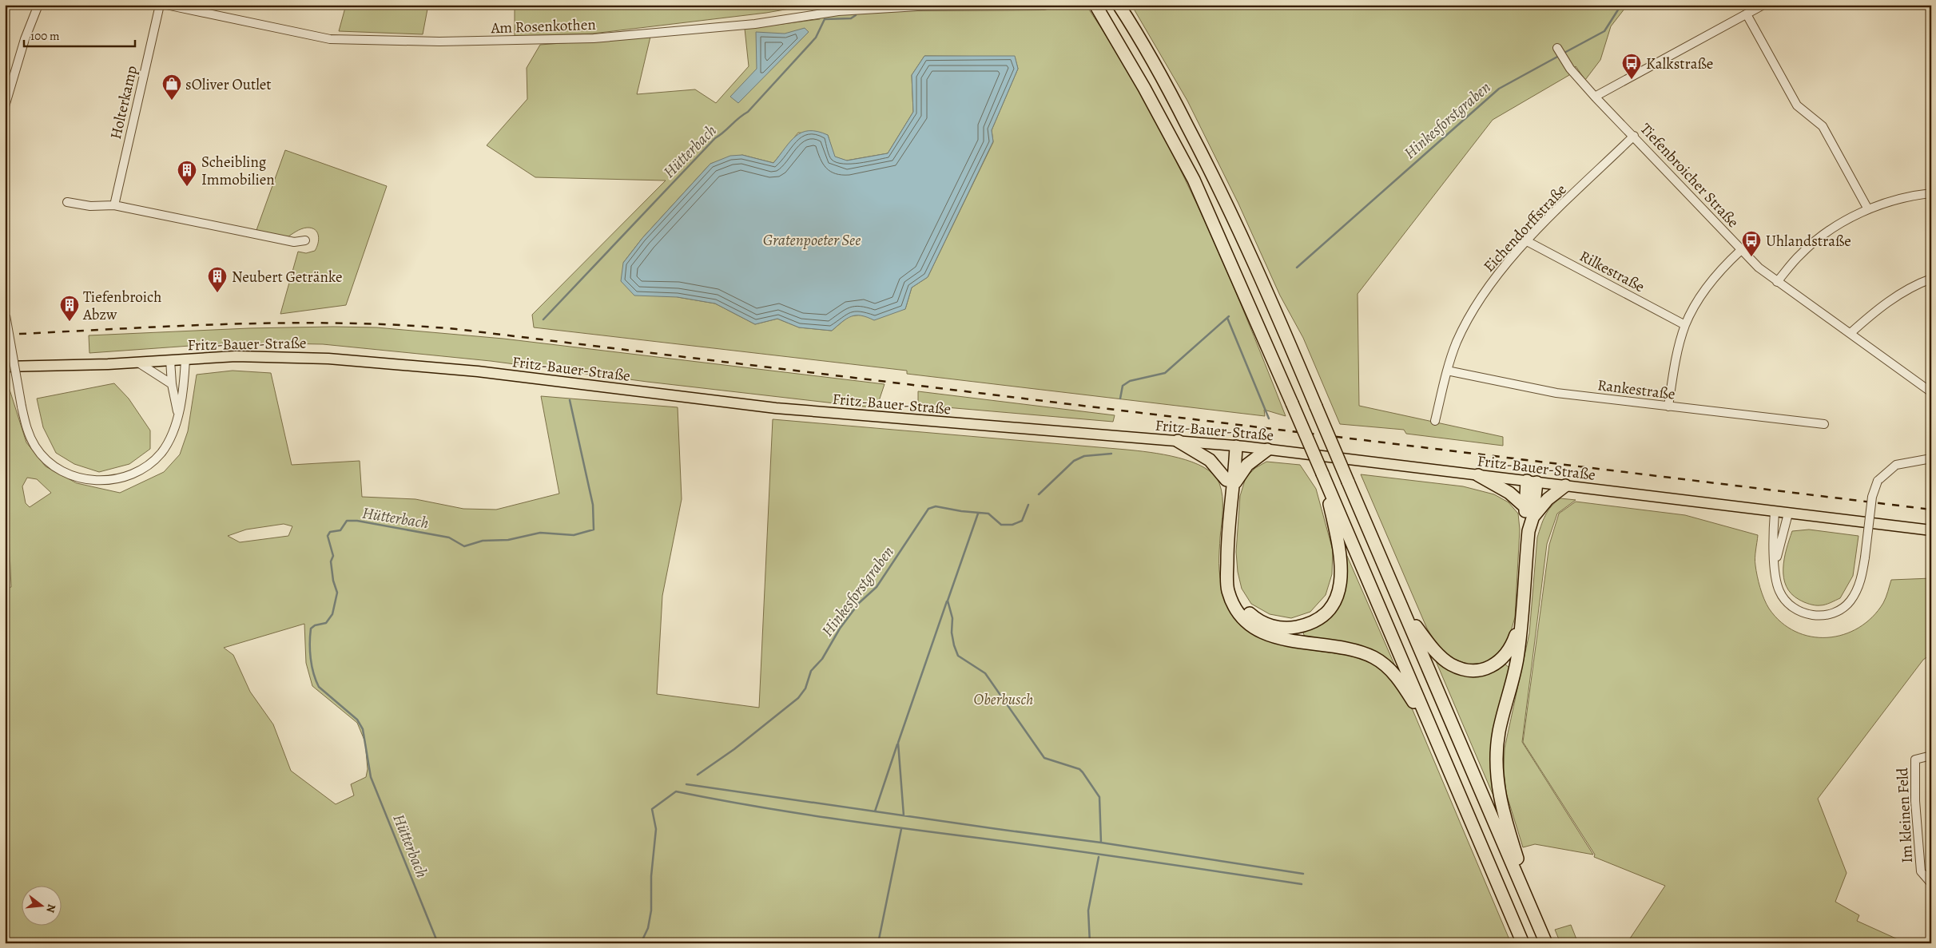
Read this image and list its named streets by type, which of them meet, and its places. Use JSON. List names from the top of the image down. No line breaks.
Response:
{"streets":{"main road":["Fritz-Bauer-Straße"],"street":["Am Rosenkothen","Holterkamp","Tiefenbroicher Straße","Eichendorffstraße","Rilkestraße","Rankestraße","Im kleinen Feld"]},"crossings":[["Tiefenbroicher Straße","Eichendorffstraße"],["Eichendorffstraße","Rilkestraße"],["Eichendorffstraße","Rankestraße"]],"water":["Hinkesforstgraben","Hütterbach","Gratenpoeter See"],"parks":["Oberbusch"],"places":{"bus stop":["Kalkstraße","Uhlandstraße"],"shop":["sOliver Outlet"],"building":["Scheibling Immobilien","Neubert Getränke","Tiefenbroich Abzw"]},"scale_bar":"100 m","north":"right"}
